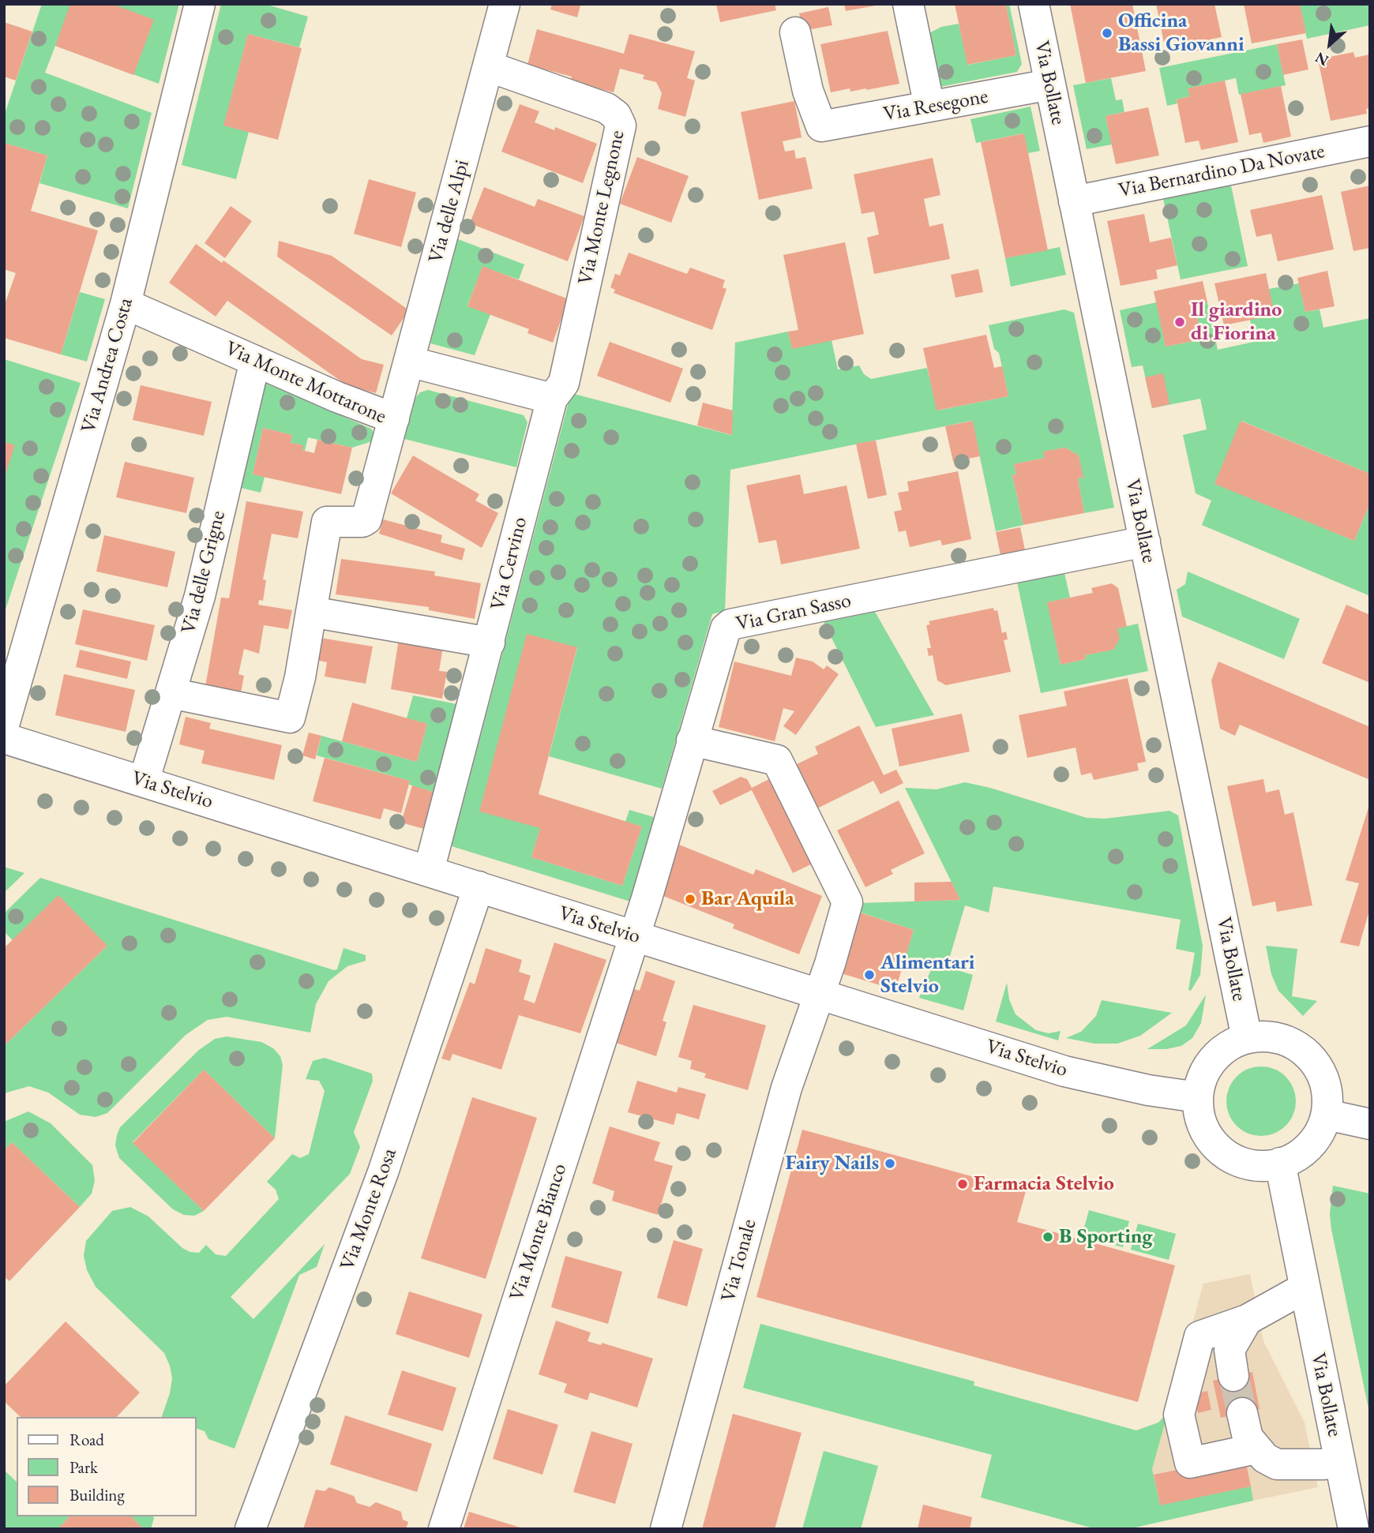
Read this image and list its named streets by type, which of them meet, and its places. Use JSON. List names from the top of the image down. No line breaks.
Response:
{"streets":{"street":["Via Bollate","Via Resegone","Via Bernardino Da Novate","Via Monte Legnone","Via delle Alpi","Via Andrea Costa","Via Monte Mottarone","Via Cervino","Via delle Grigne","Via Gran Sasso","Via Stelvio","Via Monte Rosa","Via Monte Bianco","Via Tonale"]},"crossings":[["Via Bollate","Via Resegone"],["Via Bollate","Via Bernardino Da Novate"],["Via Bollate","Via Gran Sasso"],["Via Bollate","Via Stelvio"],["Via Monte Legnone","Via delle Alpi"],["Via Monte Legnone","Via Cervino"],["Via delle Alpi","Via Monte Mottarone"],["Via Andrea Costa","Via Monte Mottarone"],["Via Monte Mottarone","Via delle Grigne"],["Via Cervino","Via Stelvio"],["Via delle Grigne","Via Stelvio"],["Via Gran Sasso","Via Stelvio"],["Via Gran Sasso","Via Monte Bianco"],["Via Gran Sasso","Via Tonale"],["Via Stelvio","Via Monte Rosa"],["Via Stelvio","Via Monte Bianco"],["Via Stelvio","Via Tonale"]],"places":["Officina Bassi Giovanni","Il giardino di Fiorina","Bar Aquila","Alimentari Stelvio","Fairy Nails","Farmacia Stelvio","B Sporting"],"legend":["Road","Park","Building"],"north":"bottom left"}
